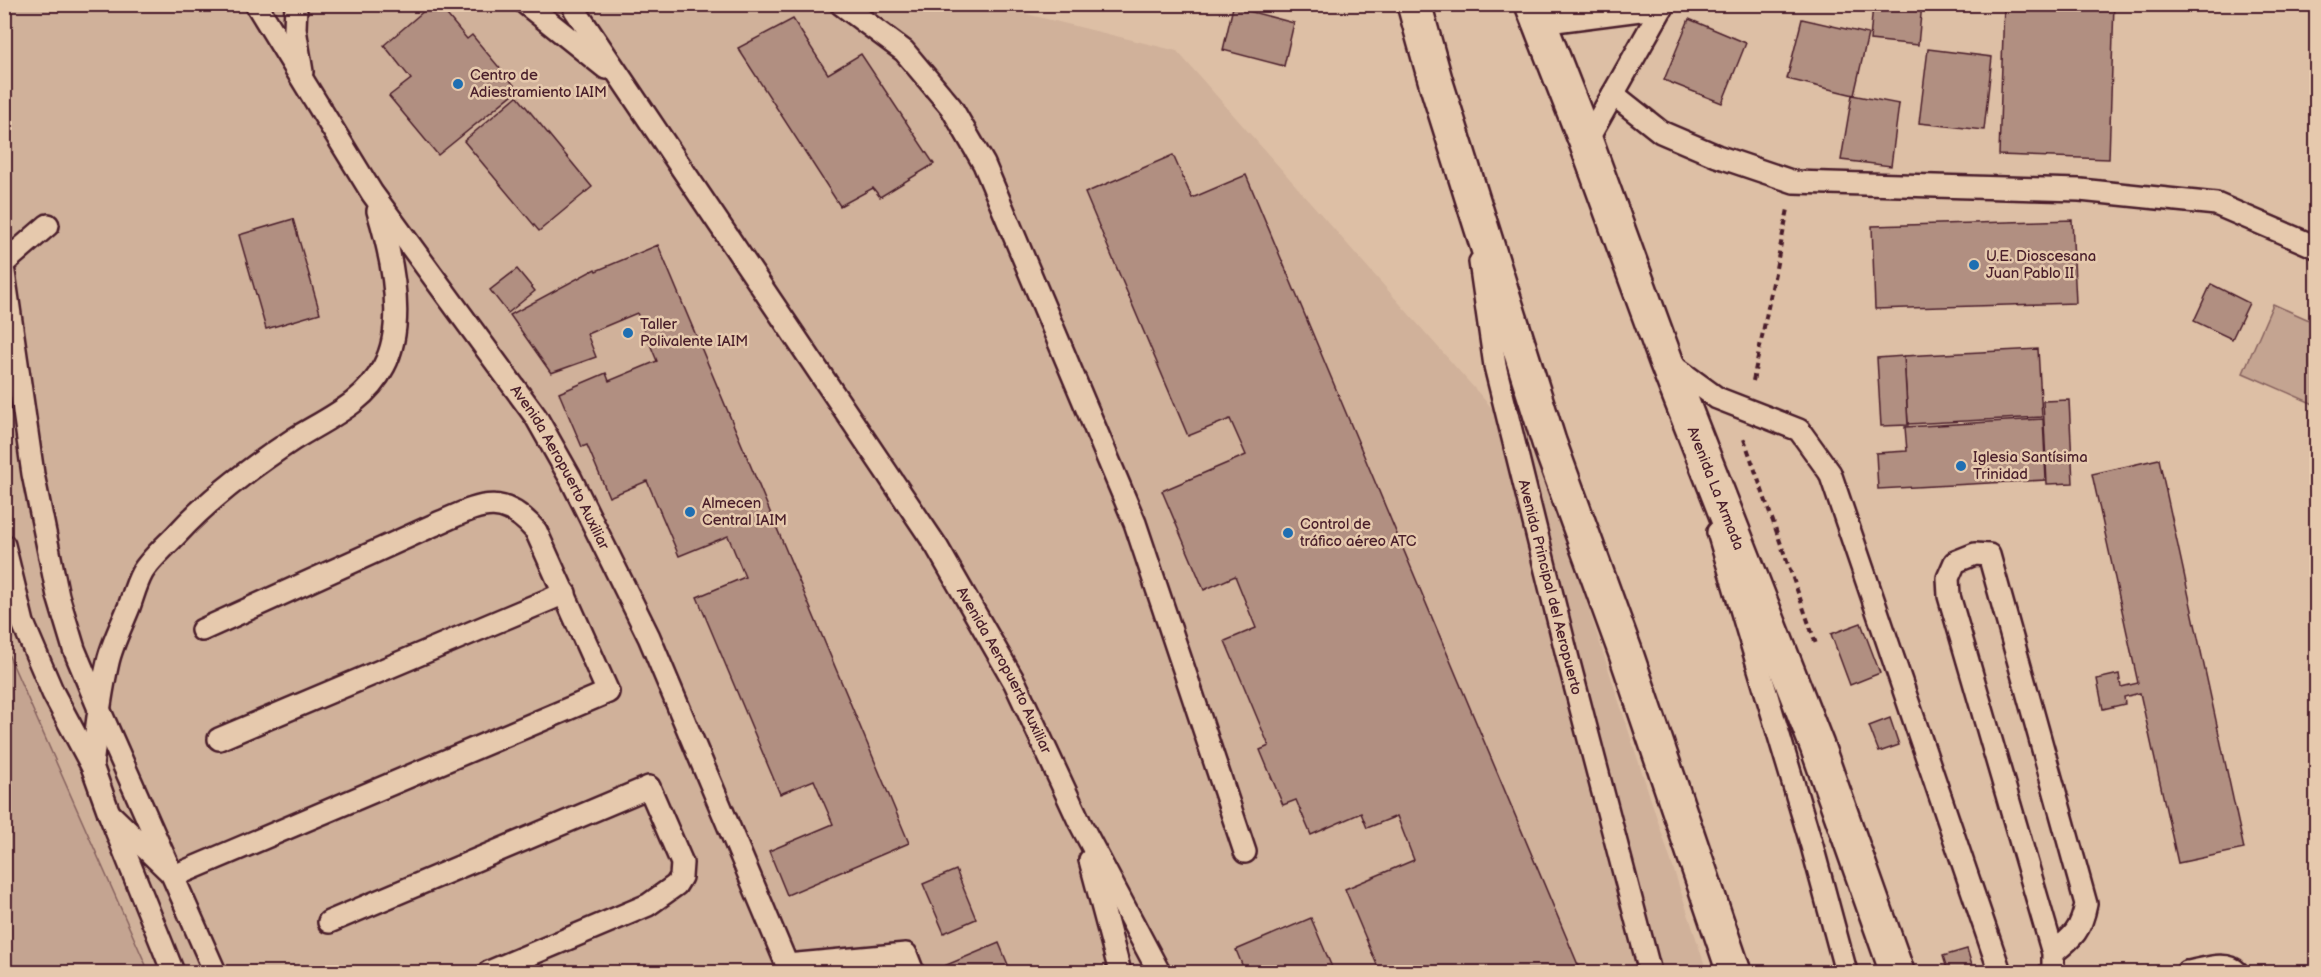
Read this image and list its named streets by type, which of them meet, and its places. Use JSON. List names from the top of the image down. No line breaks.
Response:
{"streets":{"main road":["Avenida La Armada"],"lane":["Avenida Aeropuerto Auxiliar","Avenida Principal del Aeropuerto"]},"places":["Centro de Adiestramiento IAIM","U.E. Dioscesana Juan Pablo II","Taller Polivalente IAIM","Iglesia Santísima Trinidad","Almecen Central IAIM","Control de tráfico aéreo ATC"]}
